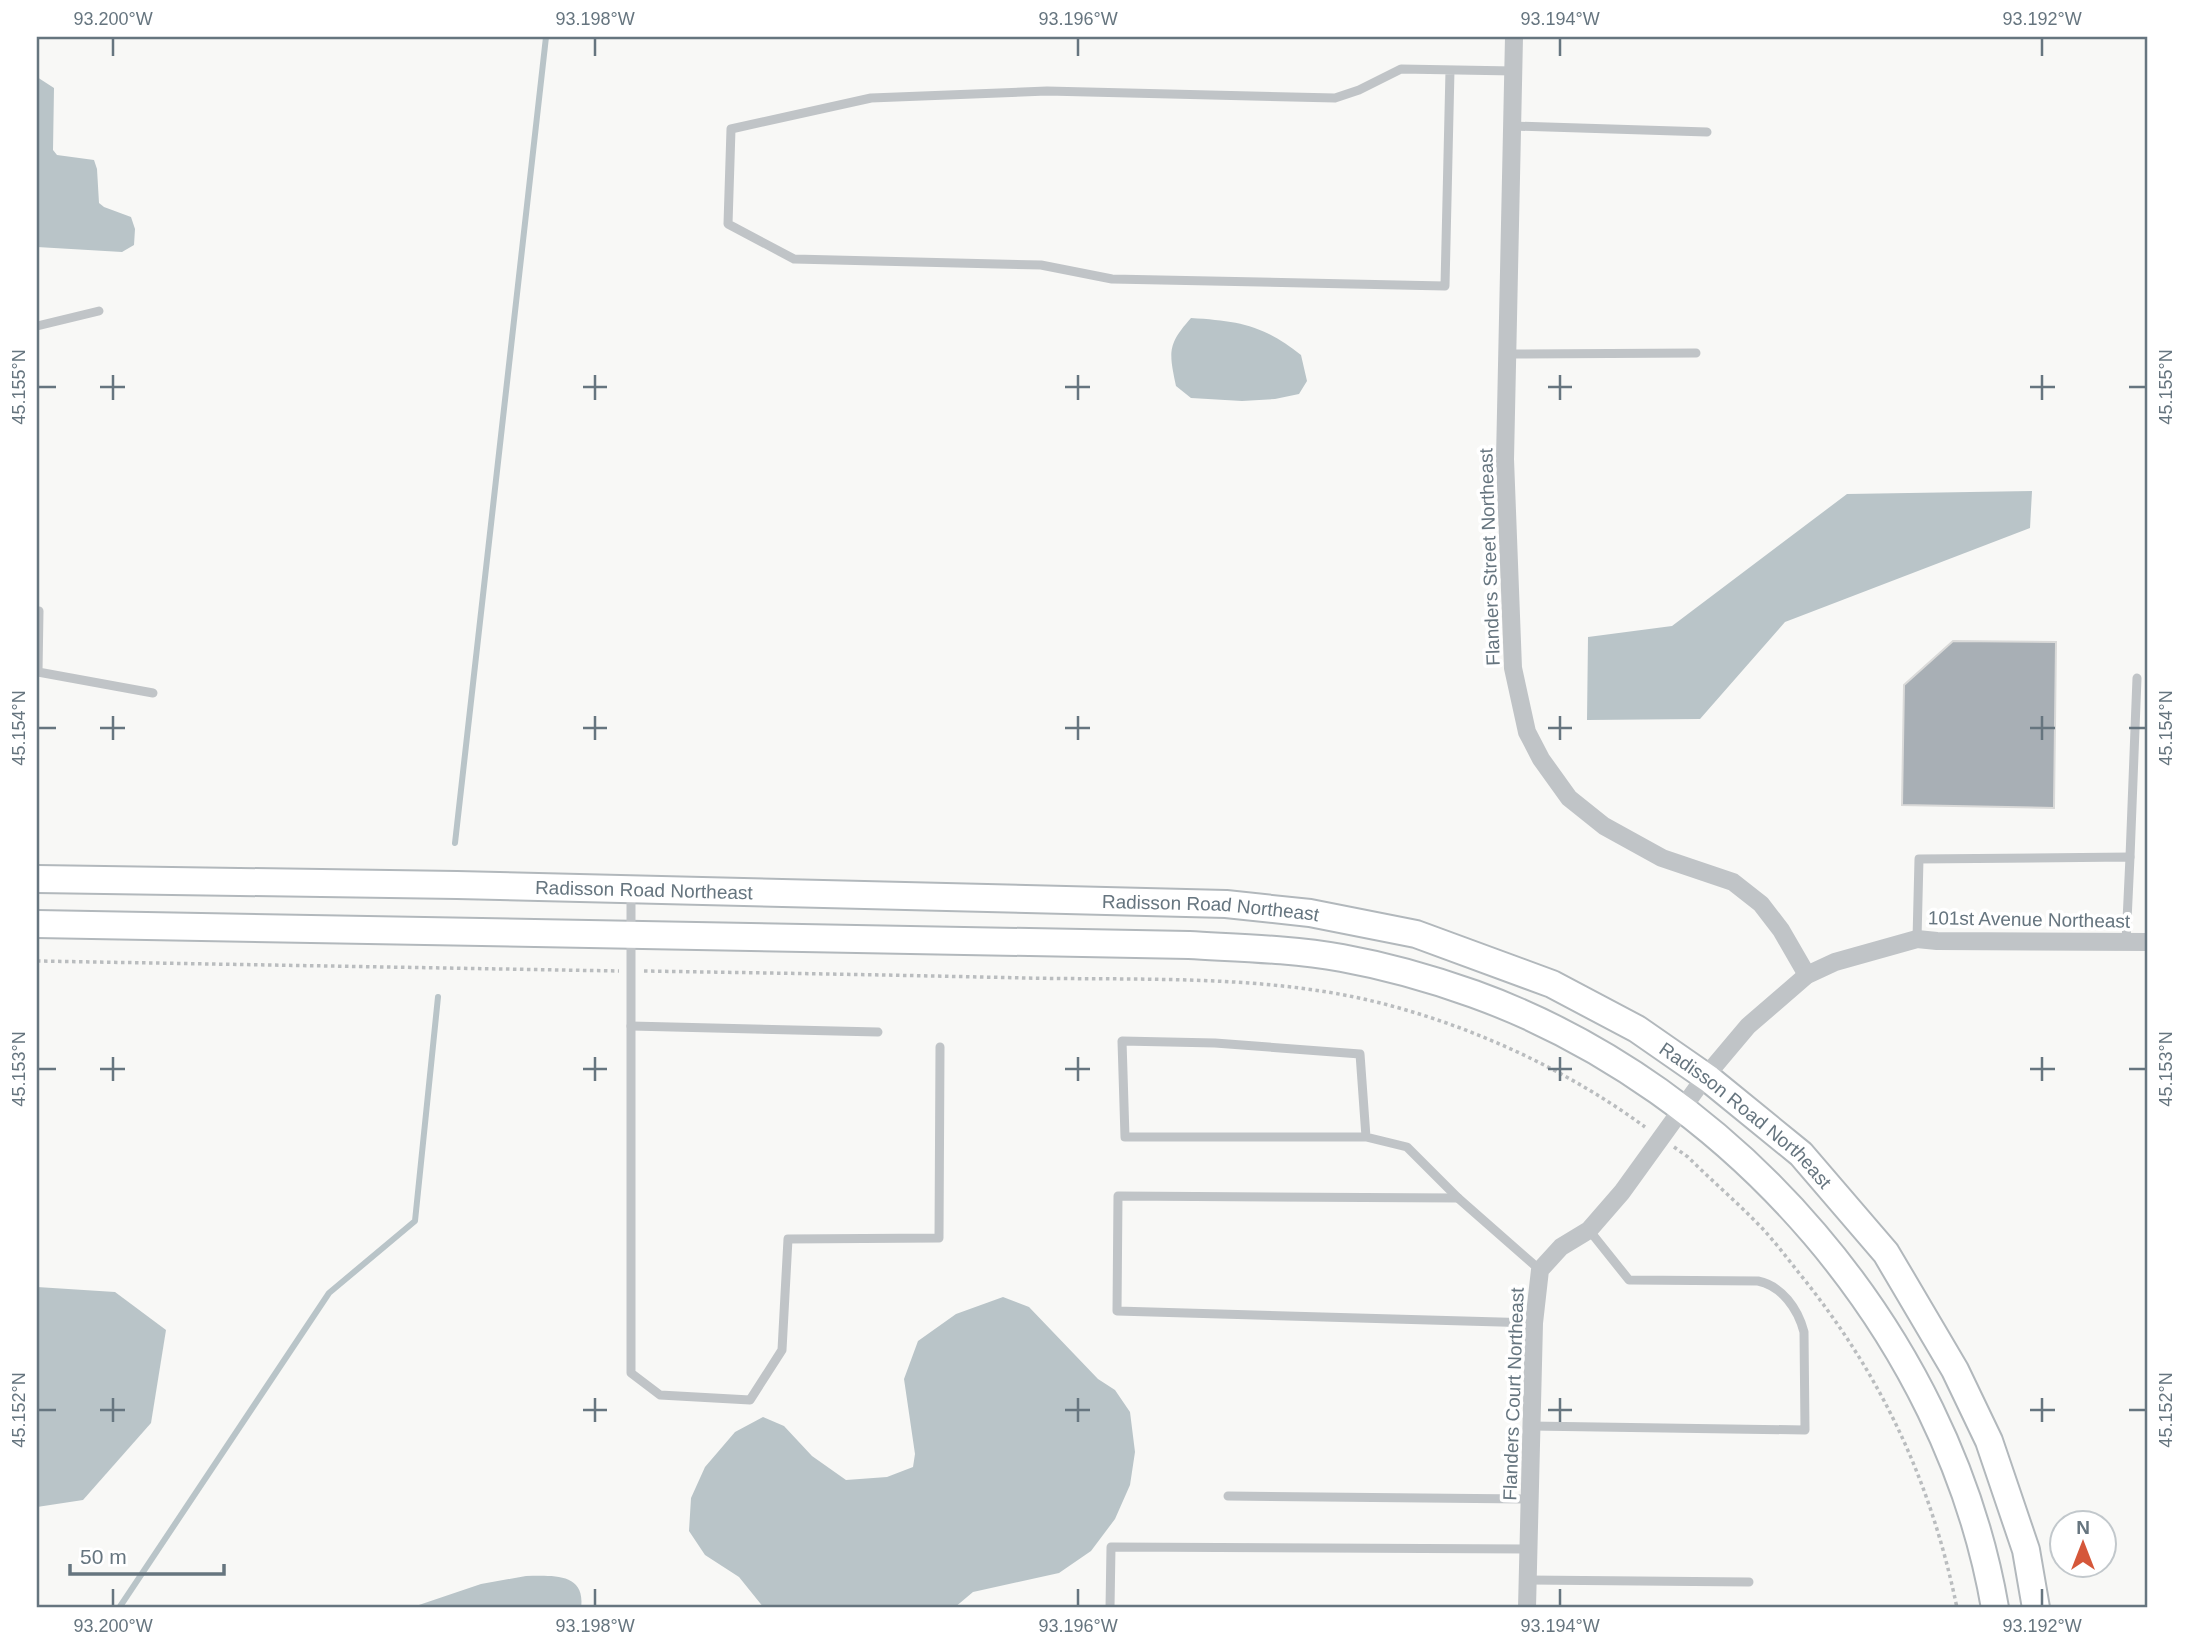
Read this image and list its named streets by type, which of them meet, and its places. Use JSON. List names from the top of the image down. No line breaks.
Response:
{"streets":{"main road":["Radisson Road Northeast"],"street":["Flanders Street Northeast","101st Avenue Northeast","Flanders Court Northeast"]},"crossings":[["Flanders Street Northeast","101st Avenue Northeast"],["Radisson Road Northeast","101st Avenue Northeast"],["Radisson Road Northeast","Flanders Court Northeast"],["101st Avenue Northeast","Flanders Court Northeast"]],"scale_bar":"50 m","north":"top","coordinates":["93.200°W","93.198°W","93.196°W","93.194°W","93.192°W","45.155°N","45.154°N","45.153°N","45.152°N"]}
